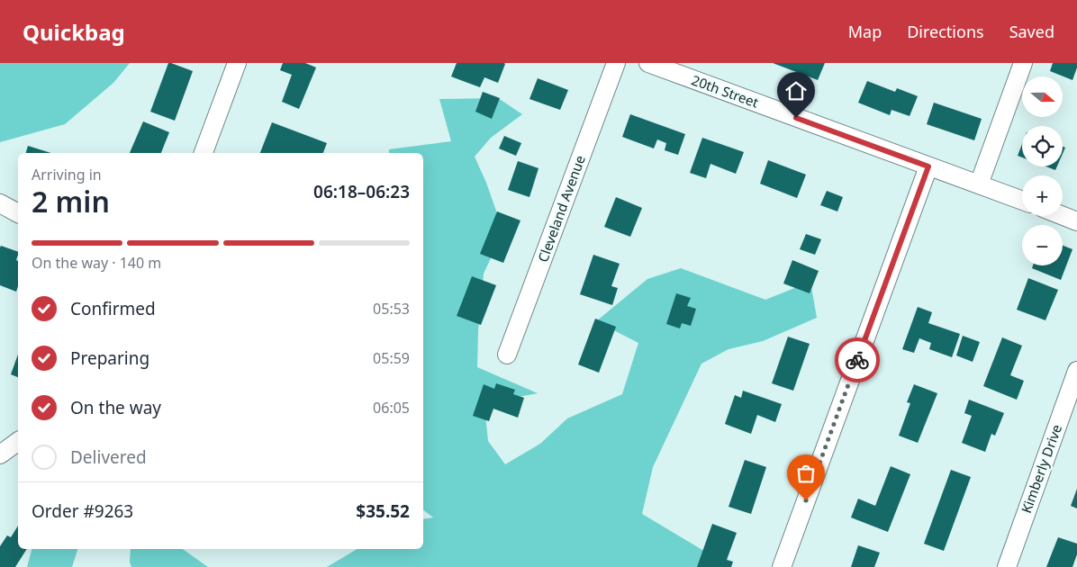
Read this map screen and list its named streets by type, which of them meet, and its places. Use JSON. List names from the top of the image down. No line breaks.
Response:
{"streets":{"street":["20th Street","Cleveland Avenue","Kimberly Drive"]},"north":"right","page":{"header":"Quickbag","nav":["Map","Directions","Saved"],"map_buttons":["+","−"],"heading":["2 min","Arriving in","06:18–06:23"],"panel":["Order #9263","$35.52"],"bar":"On the way · 140 m","list":[["Confirmed","05:53"],["Preparing","05:59"],["On the way","06:05"],"Delivered"]}}
